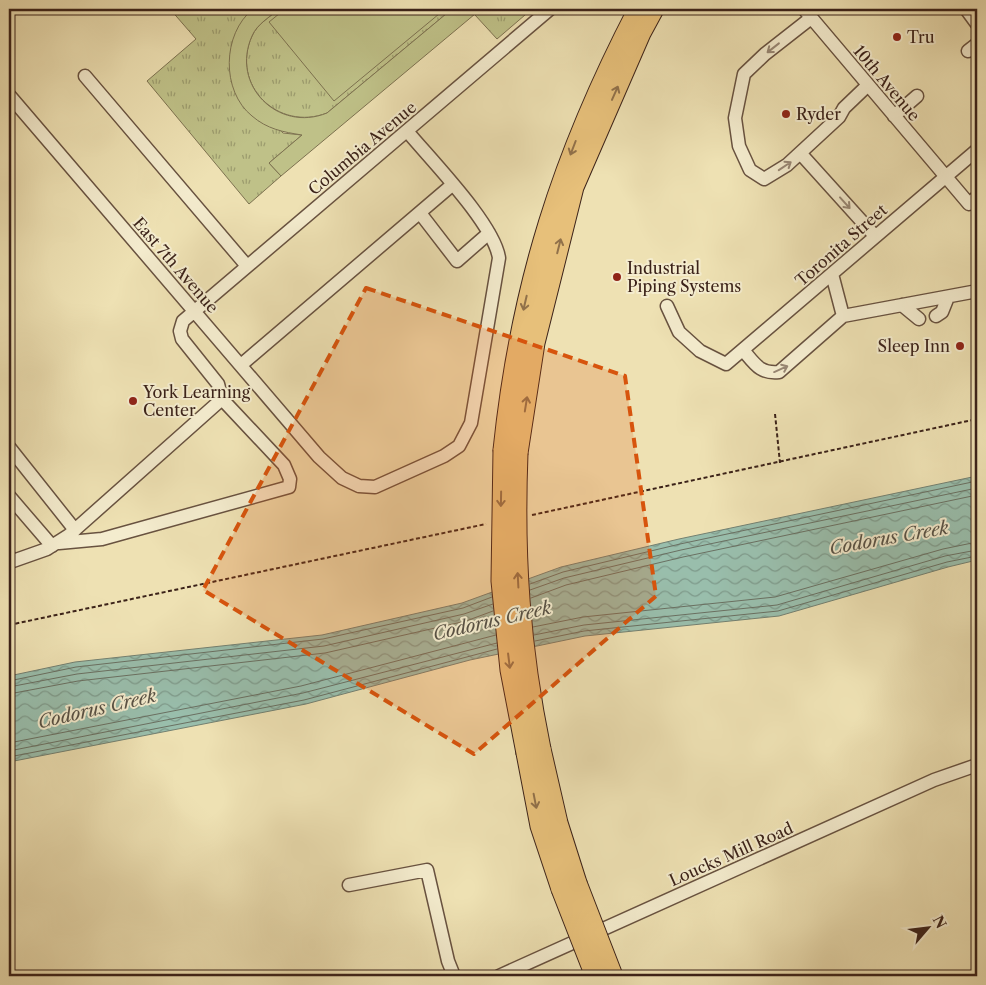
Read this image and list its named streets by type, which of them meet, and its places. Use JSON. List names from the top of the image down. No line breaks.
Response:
{"streets":{"street":["10th Avenue","Columbia Avenue","Toronita Street","East 7th Avenue","Loucks Mill Road"]},"crossings":[["10th Avenue","Toronita Street"],["Columbia Avenue","East 7th Avenue"]],"water":["Codorus Creek"],"places":["Tru","Ryder","Industrial Piping Systems","Sleep Inn","York Learning Center"],"north":"top right"}
